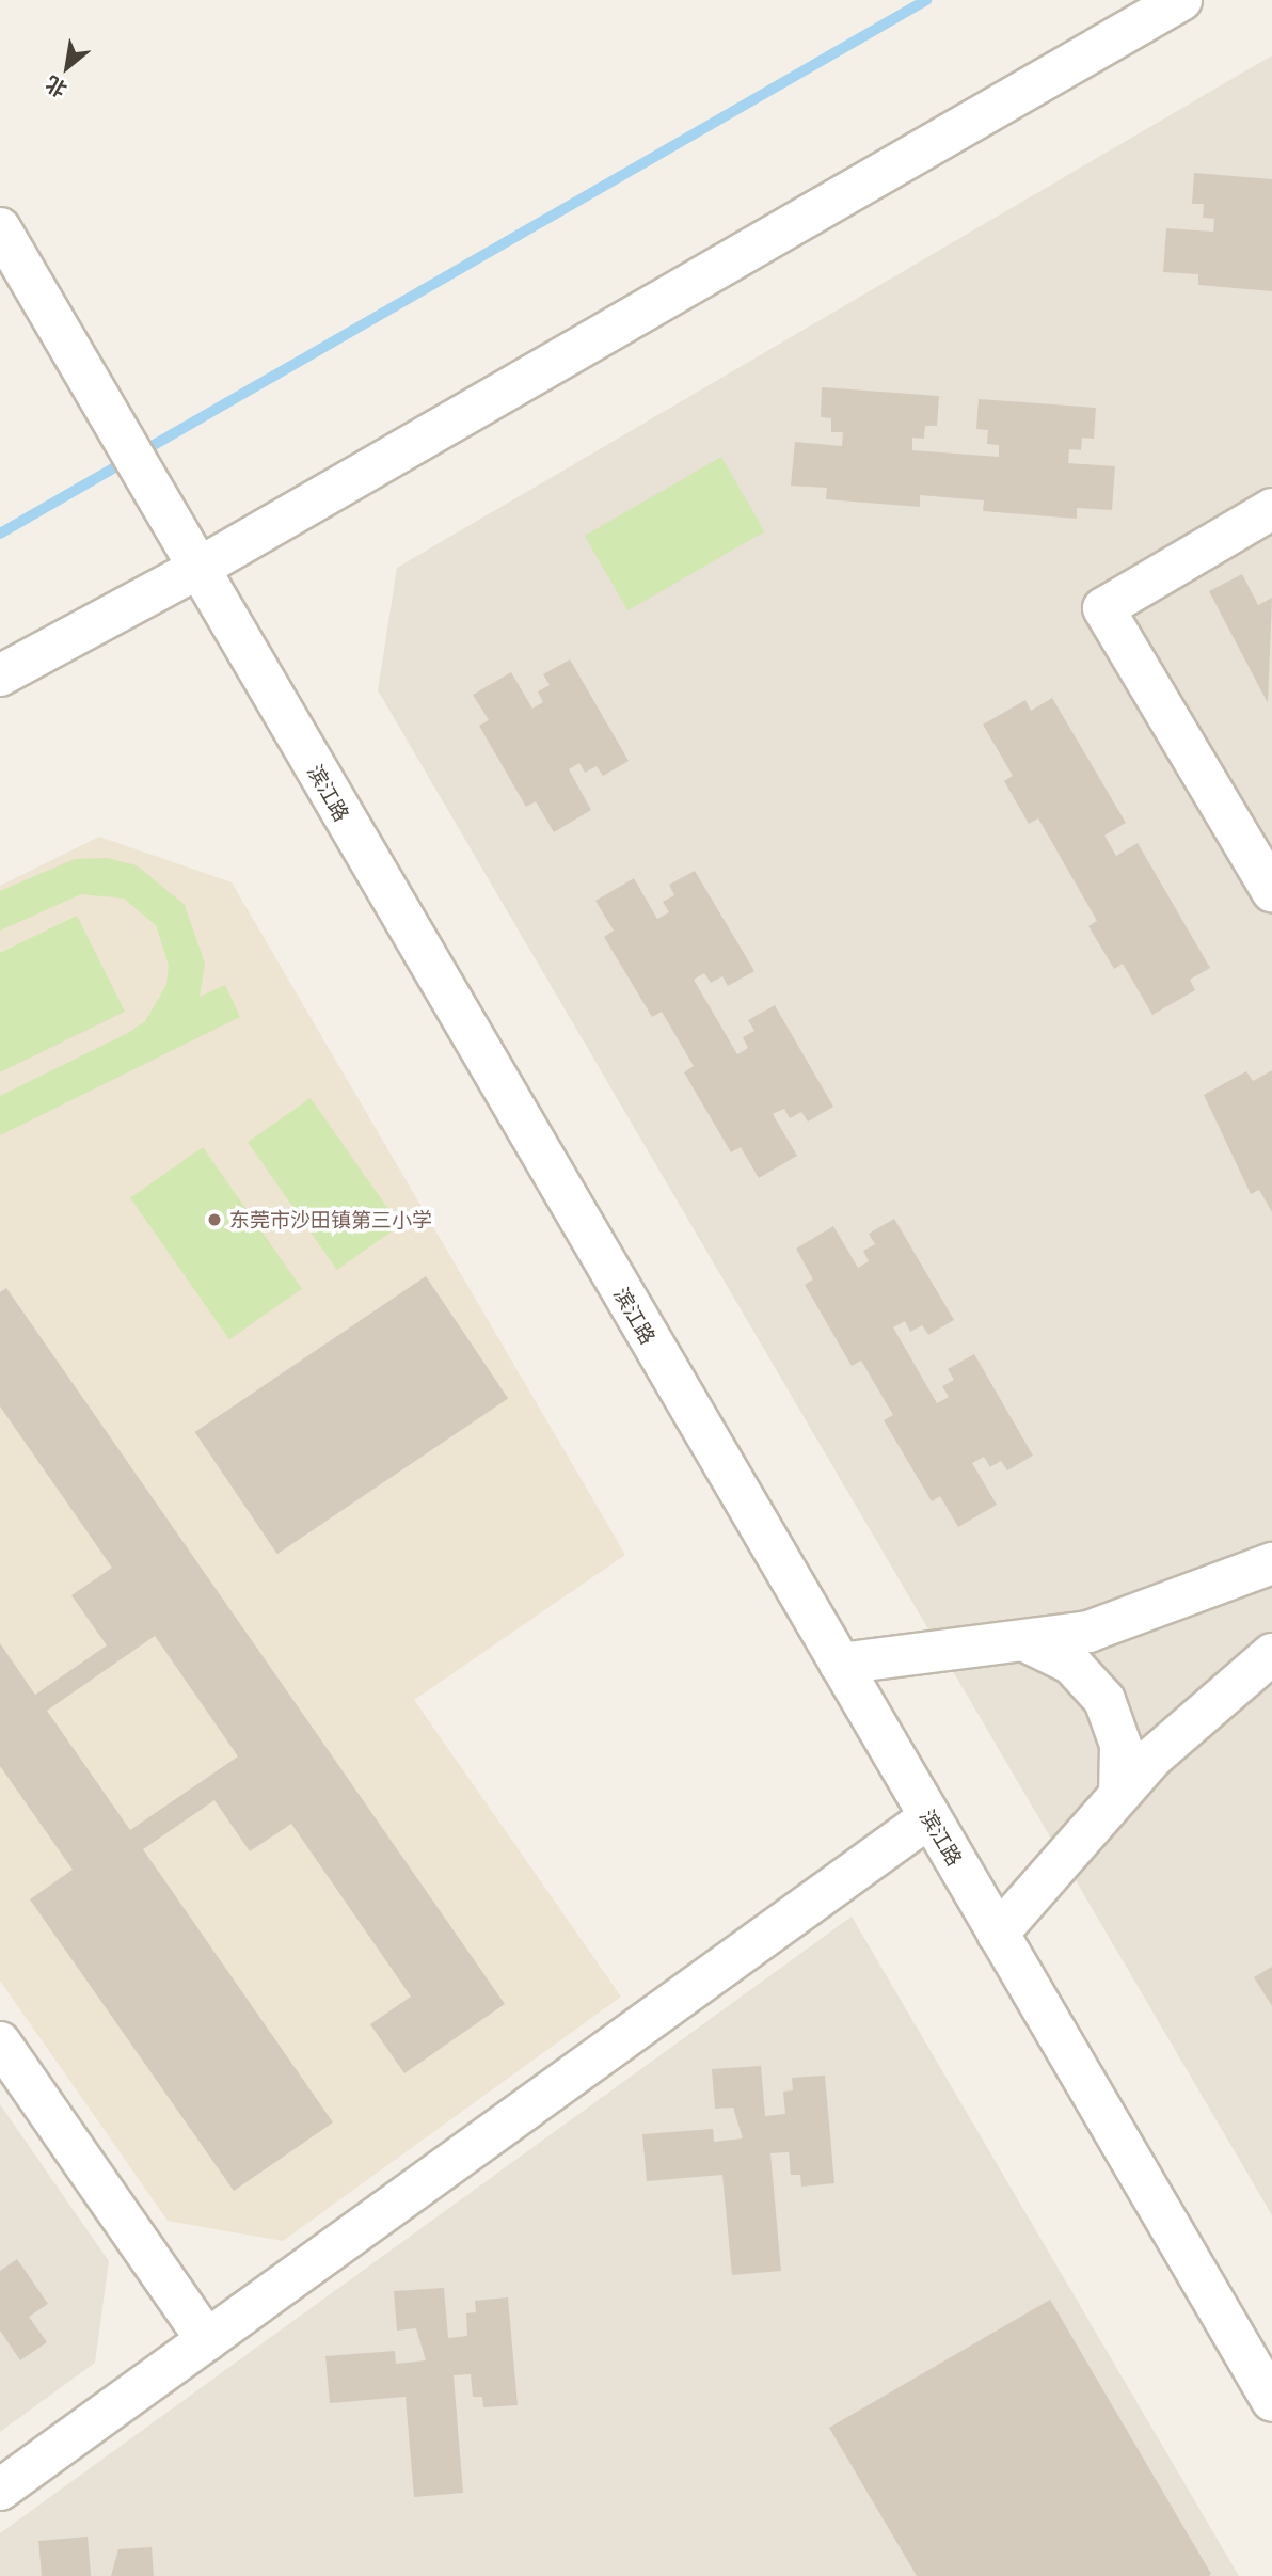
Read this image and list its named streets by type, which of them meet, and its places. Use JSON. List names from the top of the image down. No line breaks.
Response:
{"streets":{"street":["滨江路"]},"places":["东莞市沙田镇第三小学"],"north":"bottom left"}
